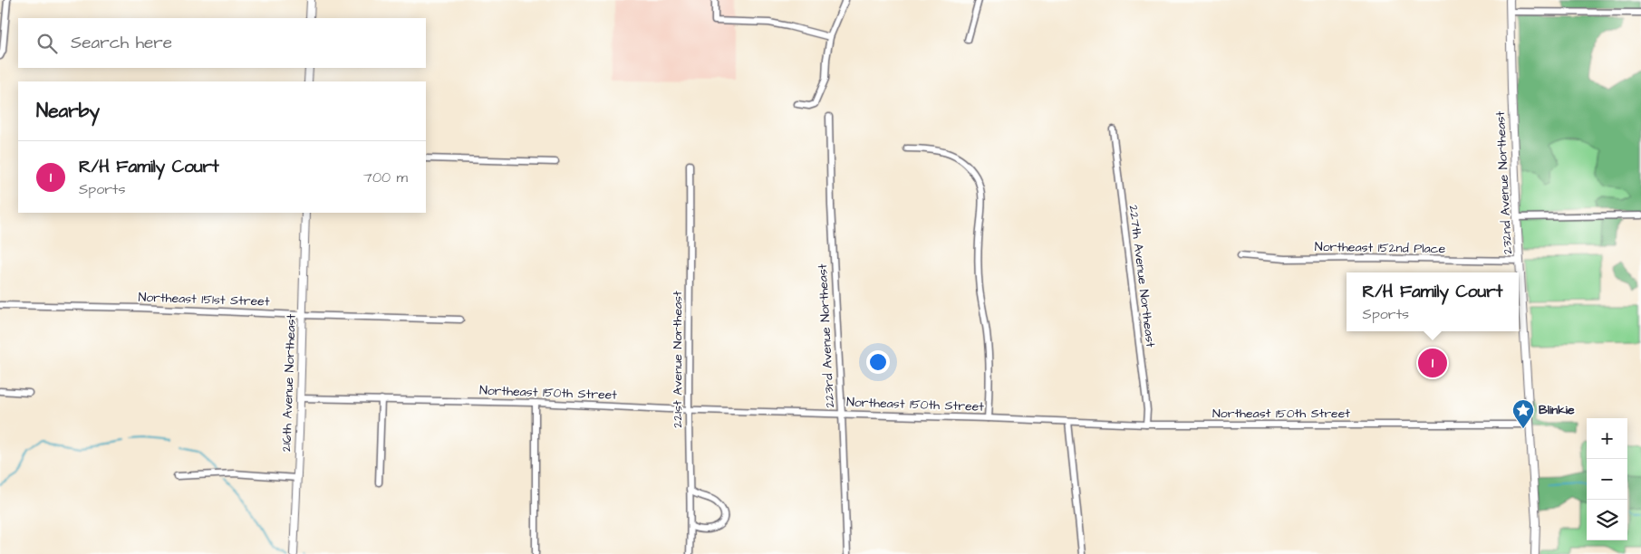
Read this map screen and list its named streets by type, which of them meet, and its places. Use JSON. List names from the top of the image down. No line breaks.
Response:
{"streets":{"street":["232nd Avenue Northeast","Northeast 152nd Place","227th Avenue Northeast","Northeast 151st Street","223rd Avenue Northeast","221st Avenue Northeast","216th Avenue Northeast","Northeast 150th Street"]},"crossings":[["232nd Avenue Northeast","Northeast 152nd Place"],["232nd Avenue Northeast","Northeast 150th Street"],["227th Avenue Northeast","Northeast 150th Street"],["Northeast 151st Street","216th Avenue Northeast"],["223rd Avenue Northeast","Northeast 150th Street"],["221st Avenue Northeast","Northeast 150th Street"],["216th Avenue Northeast","Northeast 150th Street"]],"places":{"place":["Blinkie"]},"page":{"search":"Search here","heading":"Nearby","list":[{"mark":"1","name":"R/H Family Court","note":"Sports","value":"700 m"}],"popup":["R/H Family Court","Sports"],"pins":"1","map_buttons":["+","−"]}}
